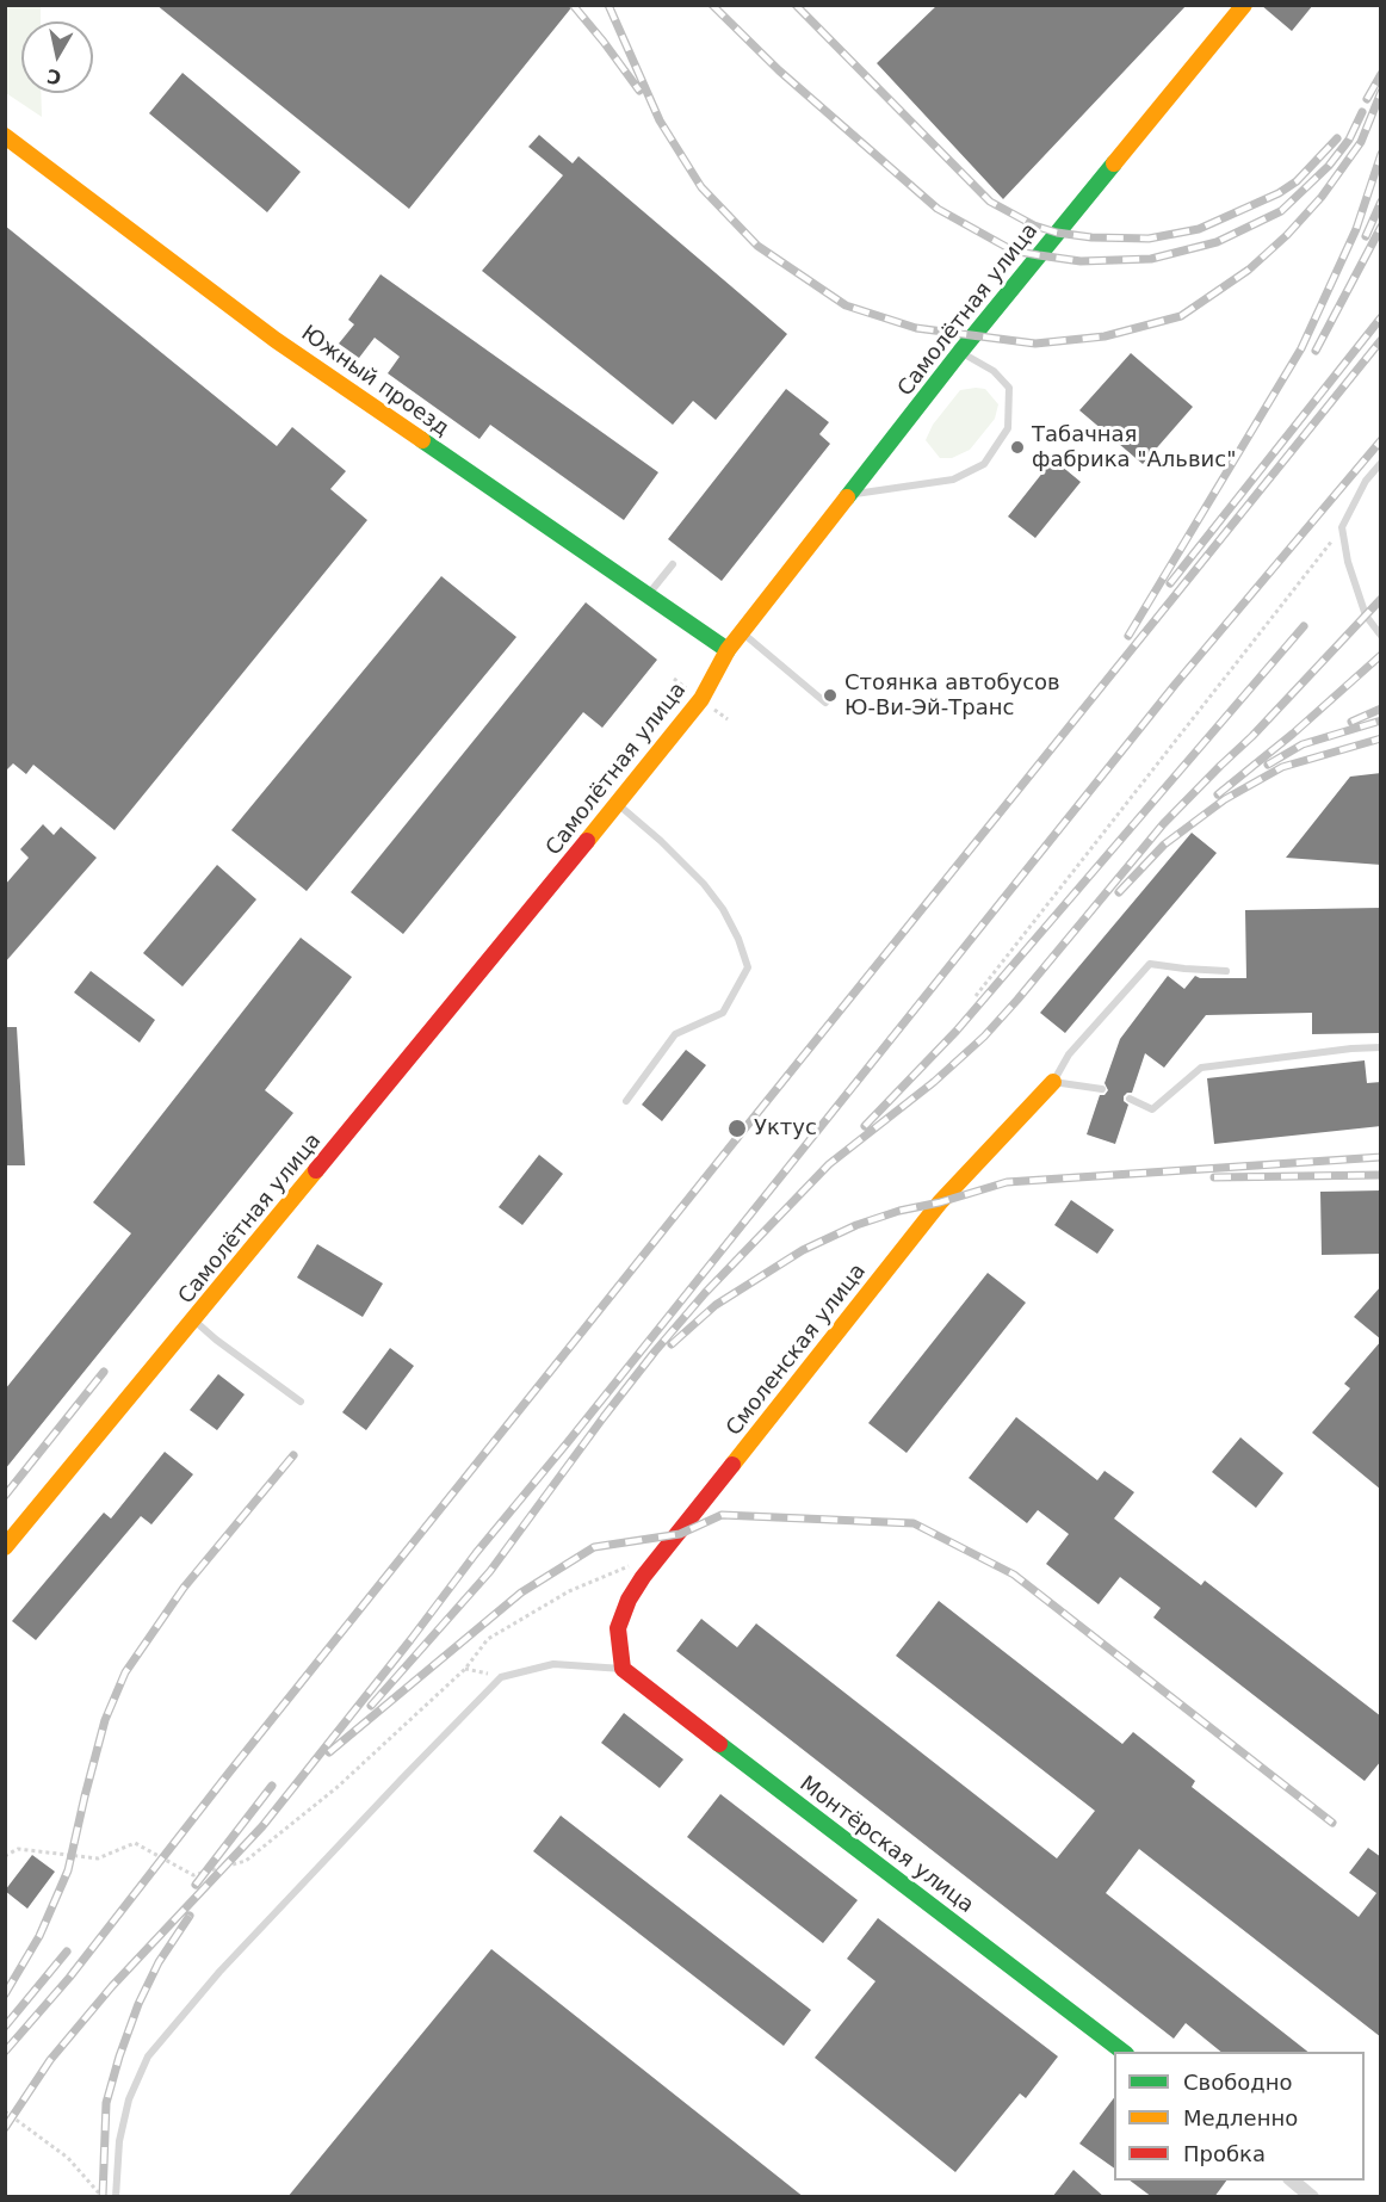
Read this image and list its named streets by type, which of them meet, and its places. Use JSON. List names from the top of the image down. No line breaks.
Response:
{"streets":{"street":["Самолётная улица","Южный проезд","Смоленская улица","Монтёрская улица"]},"crossings":[["Самолётная улица","Южный проезд"],["Смоленская улица","Монтёрская улица"]],"places":["Табачная фабрика \"Альвис\"","Стоянка автобусов Ю-Ви-Эй-Транс","Уктус"],"legend":["Свободно","Медленно","Пробка"],"north":"bottom"}
